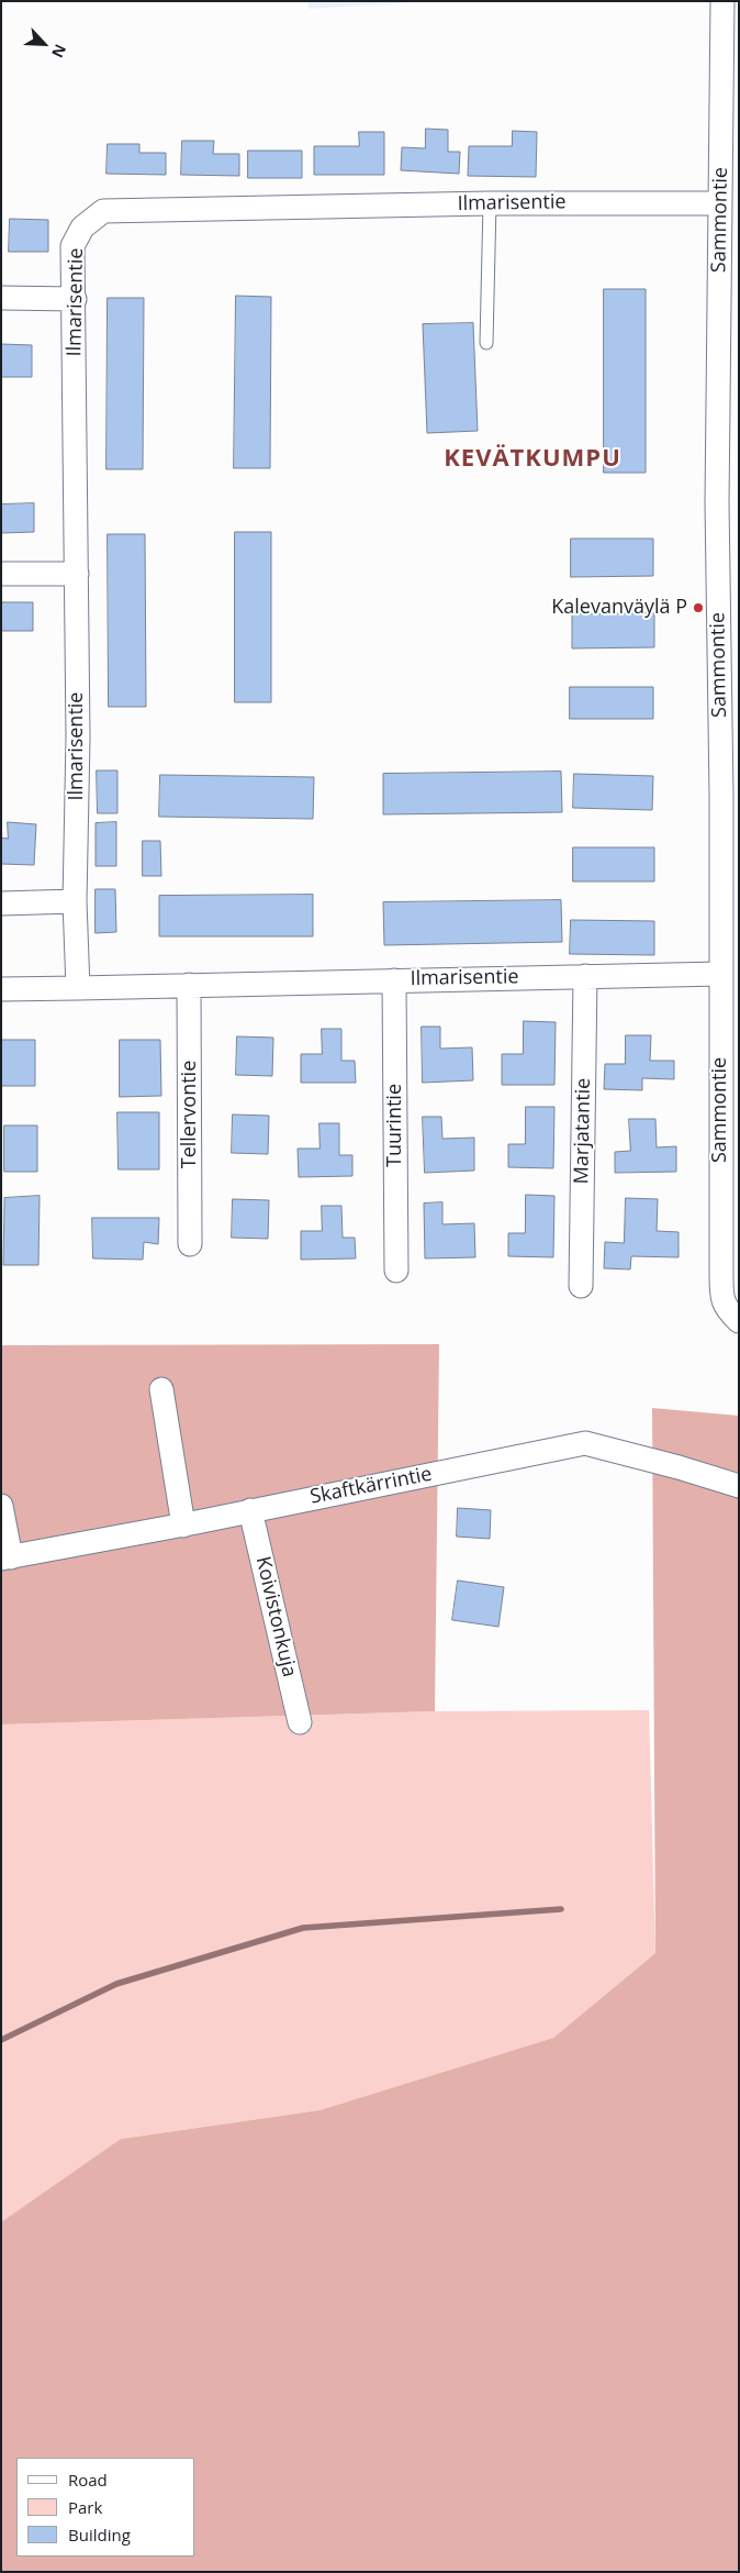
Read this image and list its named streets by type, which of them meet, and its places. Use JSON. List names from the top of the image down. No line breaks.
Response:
{"streets":{"street":["Ilmarisentie","Sammontie","Tellervontie","Tuurintie","Marjatantie","Skaftkärrintie","Koivistonkuja"]},"crossings":[["Ilmarisentie","Sammontie"],["Ilmarisentie","Tellervontie"],["Ilmarisentie","Tuurintie"],["Ilmarisentie","Marjatantie"],["Skaftkärrintie","Koivistonkuja"]],"districts":["KEVÄTKUMPU"],"places":["Kalevanväylä P"],"legend":["Road","Park","Building"],"north":"bottom right"}
